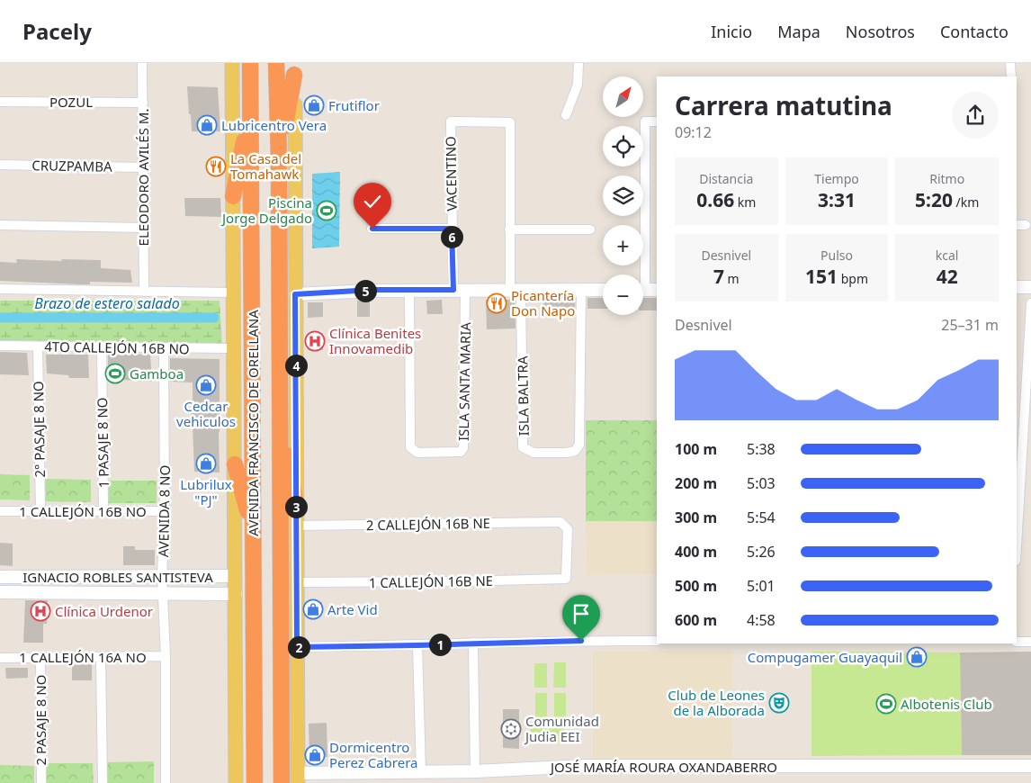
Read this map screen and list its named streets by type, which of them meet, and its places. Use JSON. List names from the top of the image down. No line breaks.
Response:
{"streets":{"highway":["AVENIDA FRANCISCO DE ORELLANA"],"street":["POZUL","CRUZPAMBA","VACENTINO","ELEODORO AVILÉS M.","4TO CALLEJÓN 16B NO","ISLA SANTA MARIA","ISLA BALTRA","2° PASAJE 8 NO","1 PASAJE 8 NO","1 CALLEJÓN 16B NO","AVENIDA 8 NO","2 CALLEJÓN 16B NE","IGNACIO ROBLES SANTISTEVA","1 CALLEJÓN 16B NE","1 CALLEJÓN 16A NO","2 PASAJE 8 NO","JOSÉ MARÍA ROURA OXANDABERRO"]},"crossings":[["POZUL","ELEODORO AVILÉS M."],["CRUZPAMBA","ELEODORO AVILÉS M."],["VACENTINO","ISLA SANTA MARIA"],["VACENTINO","ISLA BALTRA"],["4TO CALLEJÓN 16B NO","AVENIDA FRANCISCO DE ORELLANA"],["4TO CALLEJÓN 16B NO","2° PASAJE 8 NO"],["4TO CALLEJÓN 16B NO","1 PASAJE 8 NO"],["4TO CALLEJÓN 16B NO","AVENIDA 8 NO"],["AVENIDA FRANCISCO DE ORELLANA","IGNACIO ROBLES SANTISTEVA"],["2° PASAJE 8 NO","1 CALLEJÓN 16B NO"],["1 PASAJE 8 NO","1 CALLEJÓN 16B NO"],["1 CALLEJÓN 16B NO","AVENIDA 8 NO"],["AVENIDA 8 NO","IGNACIO ROBLES SANTISTEVA"],["AVENIDA 8 NO","1 CALLEJÓN 16A NO"],["2 CALLEJÓN 16B NE","1 CALLEJÓN 16B NE"],["1 CALLEJÓN 16A NO","2 PASAJE 8 NO"]],"water":["Brazo de estero salado"],"places":{"shop":["Frutiflor","Lubricentro Vera","Cedcar vehiculos","Lubrilux \"PJ\"","Arte Vid","Compugamer Guayaquil","Dormicentro Perez Cabrera"],"restaurant":["La Casa del Tomahawk","Picantería Don Napo"],"sports":["Piscina Jorge Delgado","Gamboa","Albotenis Club"],"hospital":["Clínica Benites Innovamedib","Clínica Urdenor"],"theatre":["Club de Leones de la Alborada"],"synagogue":["Comunidad Judia EEI"]},"north":"top right","page":{"header":"Pacely","nav":["Inicio","Mapa","Nosotros","Contacto"],"map_buttons":["+","−"],"heading":["Carrera matutina","09:12"],"stats":[["Distancia","0.66 km"],["Tiempo","3:31"],["Ritmo","5:20 /km"],["Desnivel","7 m"],["Pulso","151 bpm"],["kcal","42"]],"pins":["6","5","4","3","1","2"],"chart":["Desnivel","25–31 m"],"list":[{"name":"100 m","note":"5:38"},{"name":"200 m","note":"5:03"},{"name":"300 m","note":"5:54"},{"name":"400 m","note":"5:26"},{"name":"500 m","note":"5:01"},{"name":"600 m","note":"4:58"}]}}
